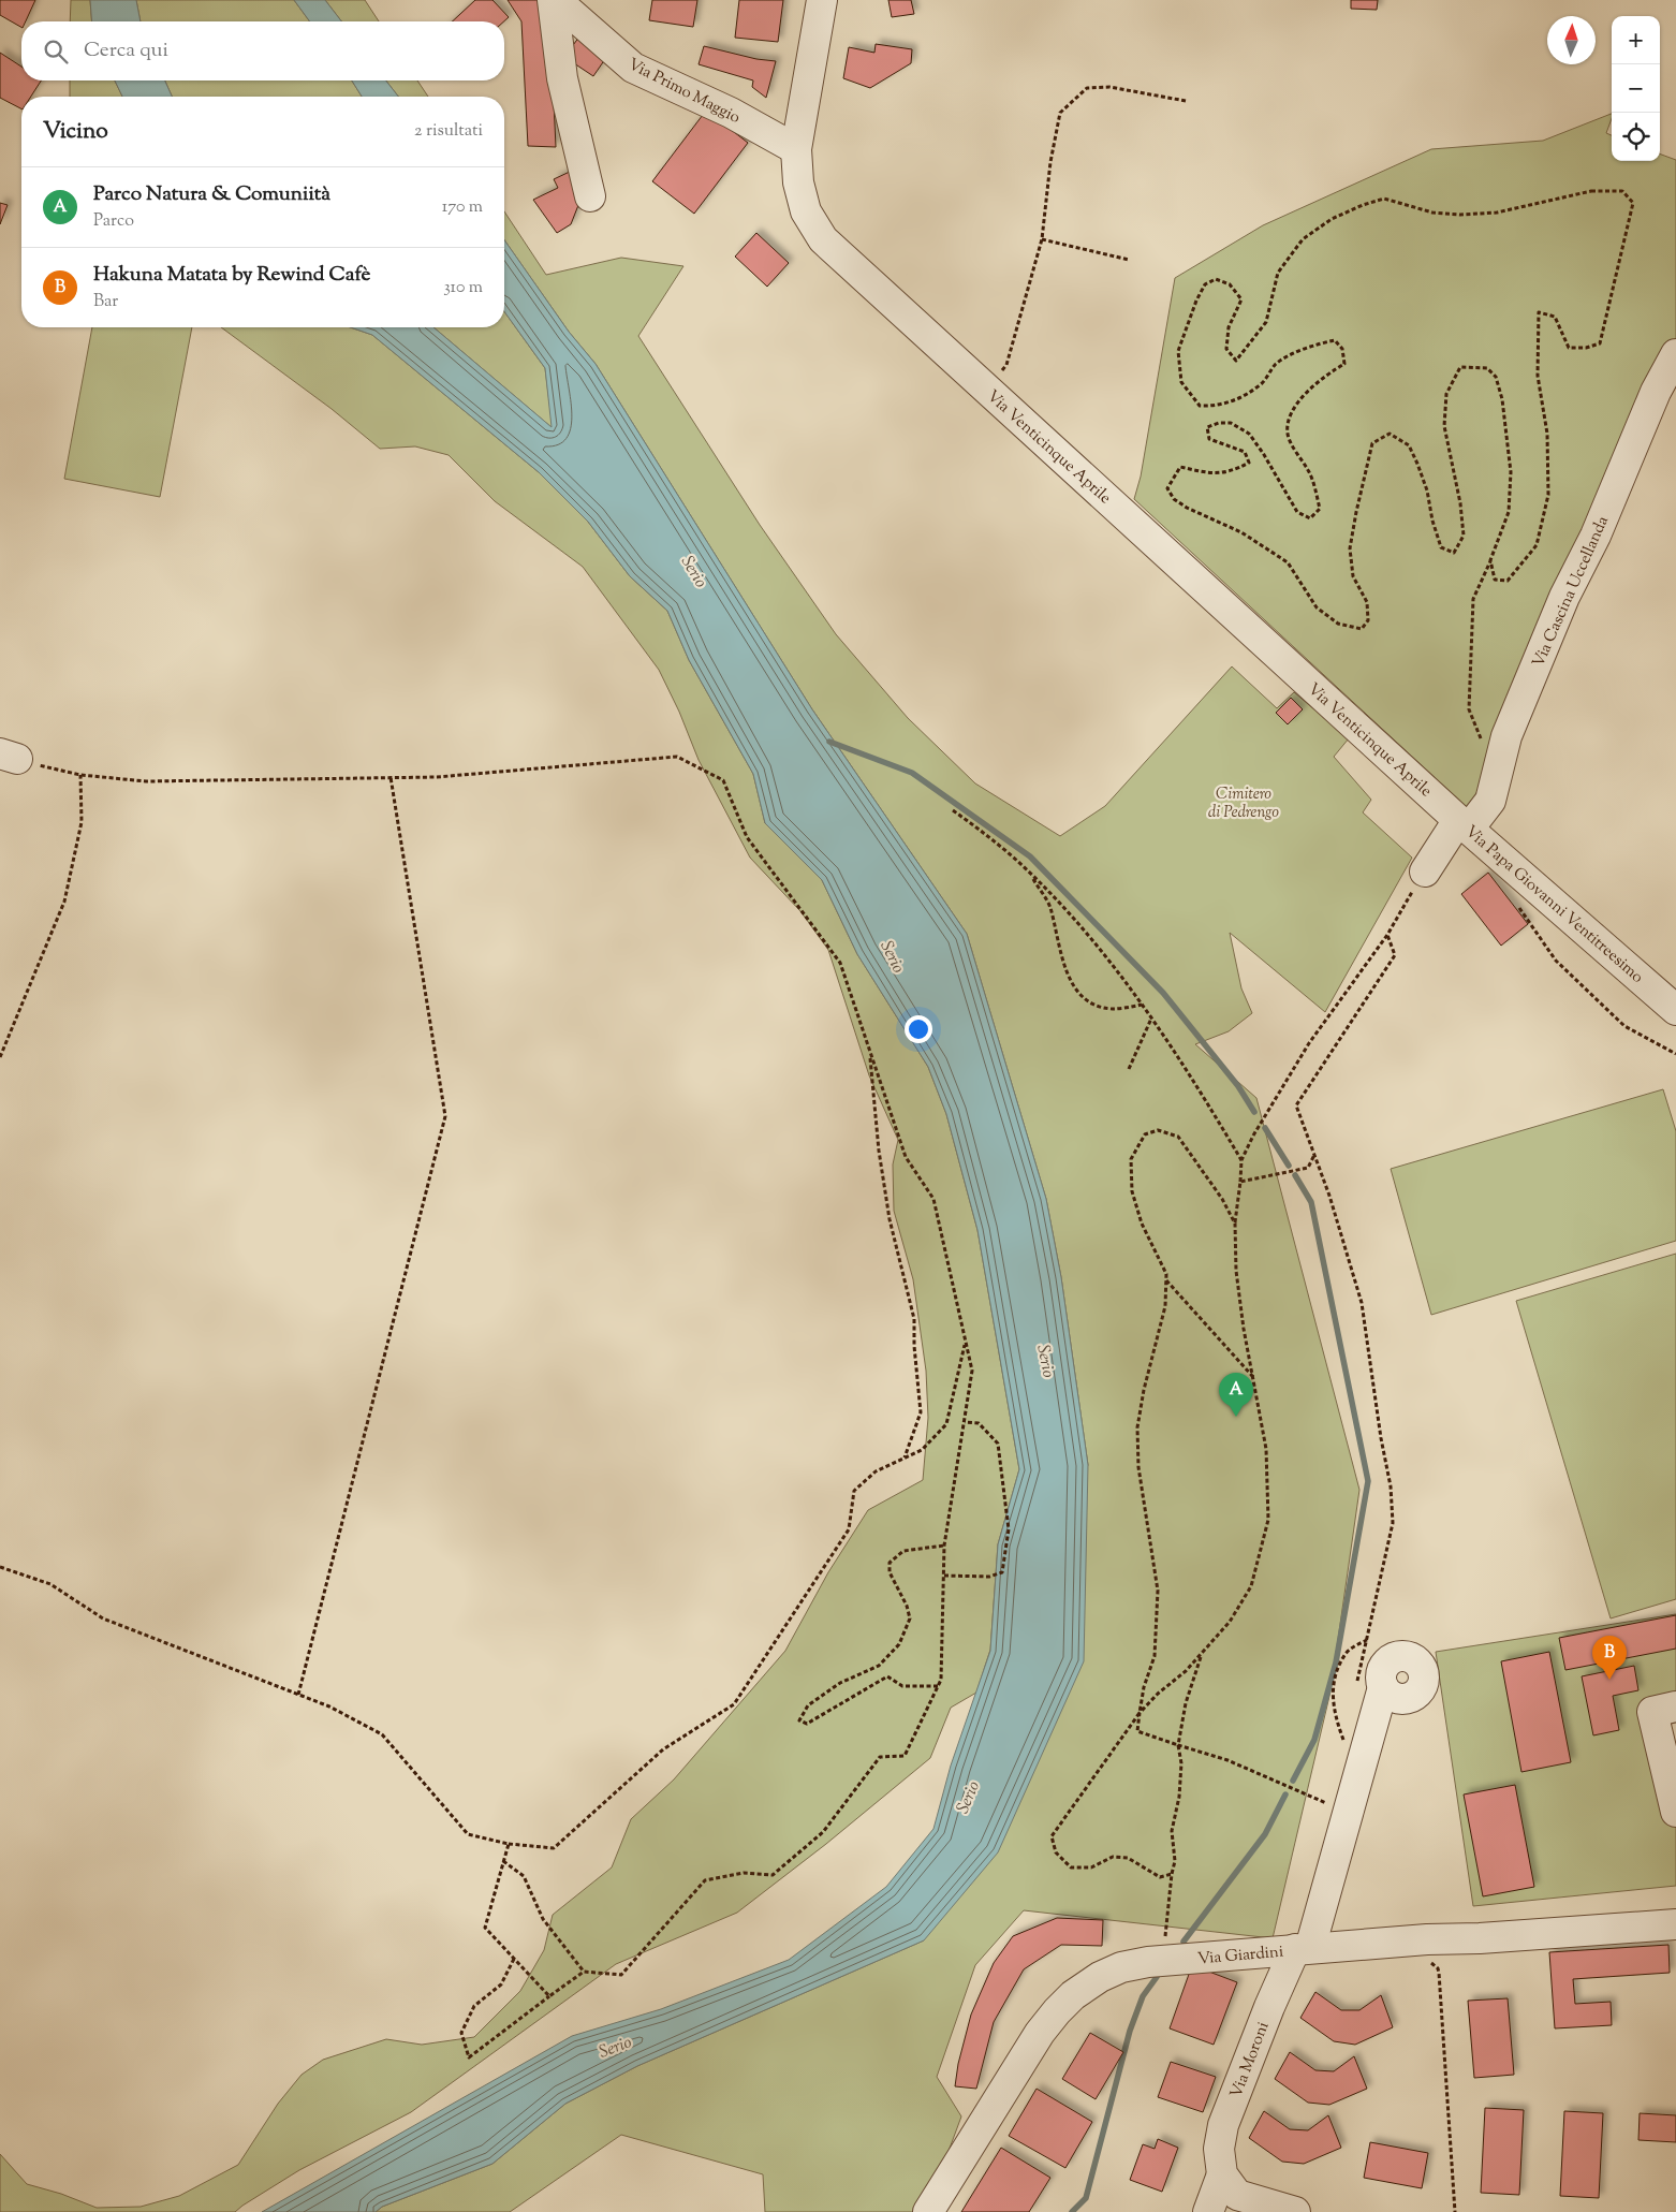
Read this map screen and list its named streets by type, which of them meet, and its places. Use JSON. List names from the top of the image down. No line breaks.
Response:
{"streets":{"street":["Via Primo Maggio","Via Venticinque Aprile","Via Cascina Uccellanda","Via Papa Giovanni Ventitreesimo","Via Giardini","Via Moroni"]},"crossings":[["Via Primo Maggio","Via Venticinque Aprile"],["Via Venticinque Aprile","Via Cascina Uccellanda"],["Via Venticinque Aprile","Via Papa Giovanni Ventitreesimo"],["Via Cascina Uccellanda","Via Papa Giovanni Ventitreesimo"],["Via Giardini","Via Moroni"]],"water":["Serio"],"parks":["Cimitero di Pedrengo"],"north":"top","page":{"map_buttons":["+","−"],"search":"Cerca qui","heading":["Vicino","2 risultati"],"list":[{"mark":"A","name":"Parco Natura & Comuniità","note":"Parco","value":"170 m"},{"mark":"B","name":"Hakuna Matata by Rewind Cafè","note":"Bar","value":"310 m"}],"pins":["A","B"]}}
